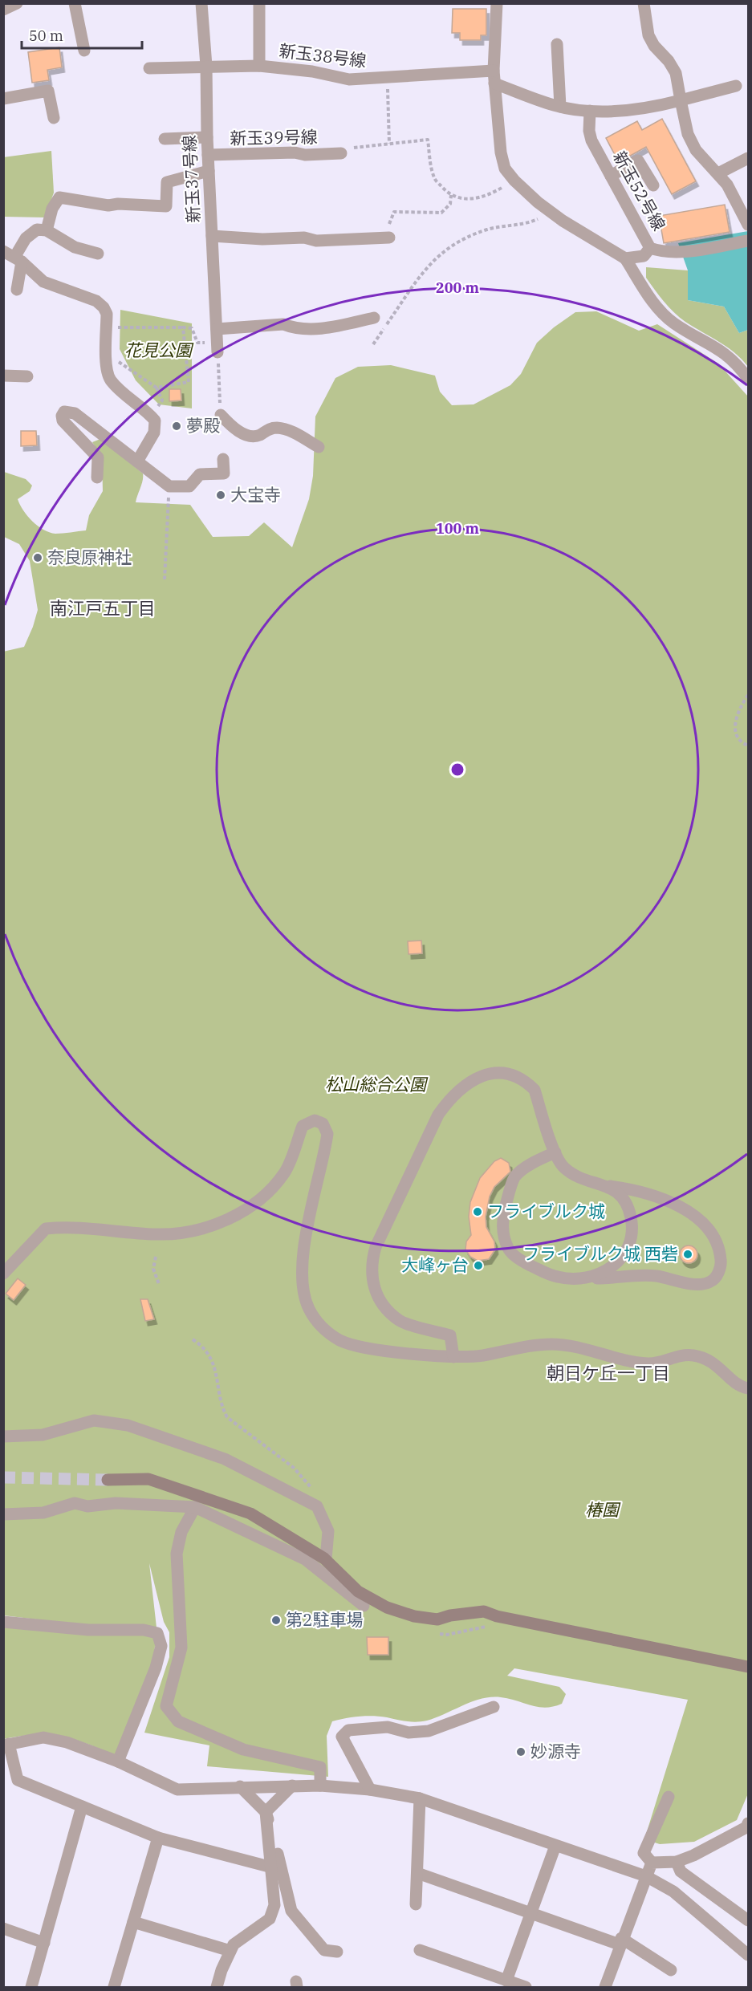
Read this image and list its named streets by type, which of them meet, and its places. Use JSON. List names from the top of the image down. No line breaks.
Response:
{"streets":{"street":["新玉38号線","新玉39号線","新玉37号線","新玉52号線"]},"crossings":[["新玉38号線","新玉37号線"],["新玉39号線","新玉37号線"]],"districts":["南江戸五丁目","朝日ケ丘一丁目"],"parks":["花見公園","松山総合公園","椿園"],"places":["夢殿","大宝寺","奈良原神社","フライブルク城","フライブルク城 西砦","大峰ヶ台","第2駐車場","妙源寺"],"scale_bar":"50 m","rings":["200 m","100 m"]}
